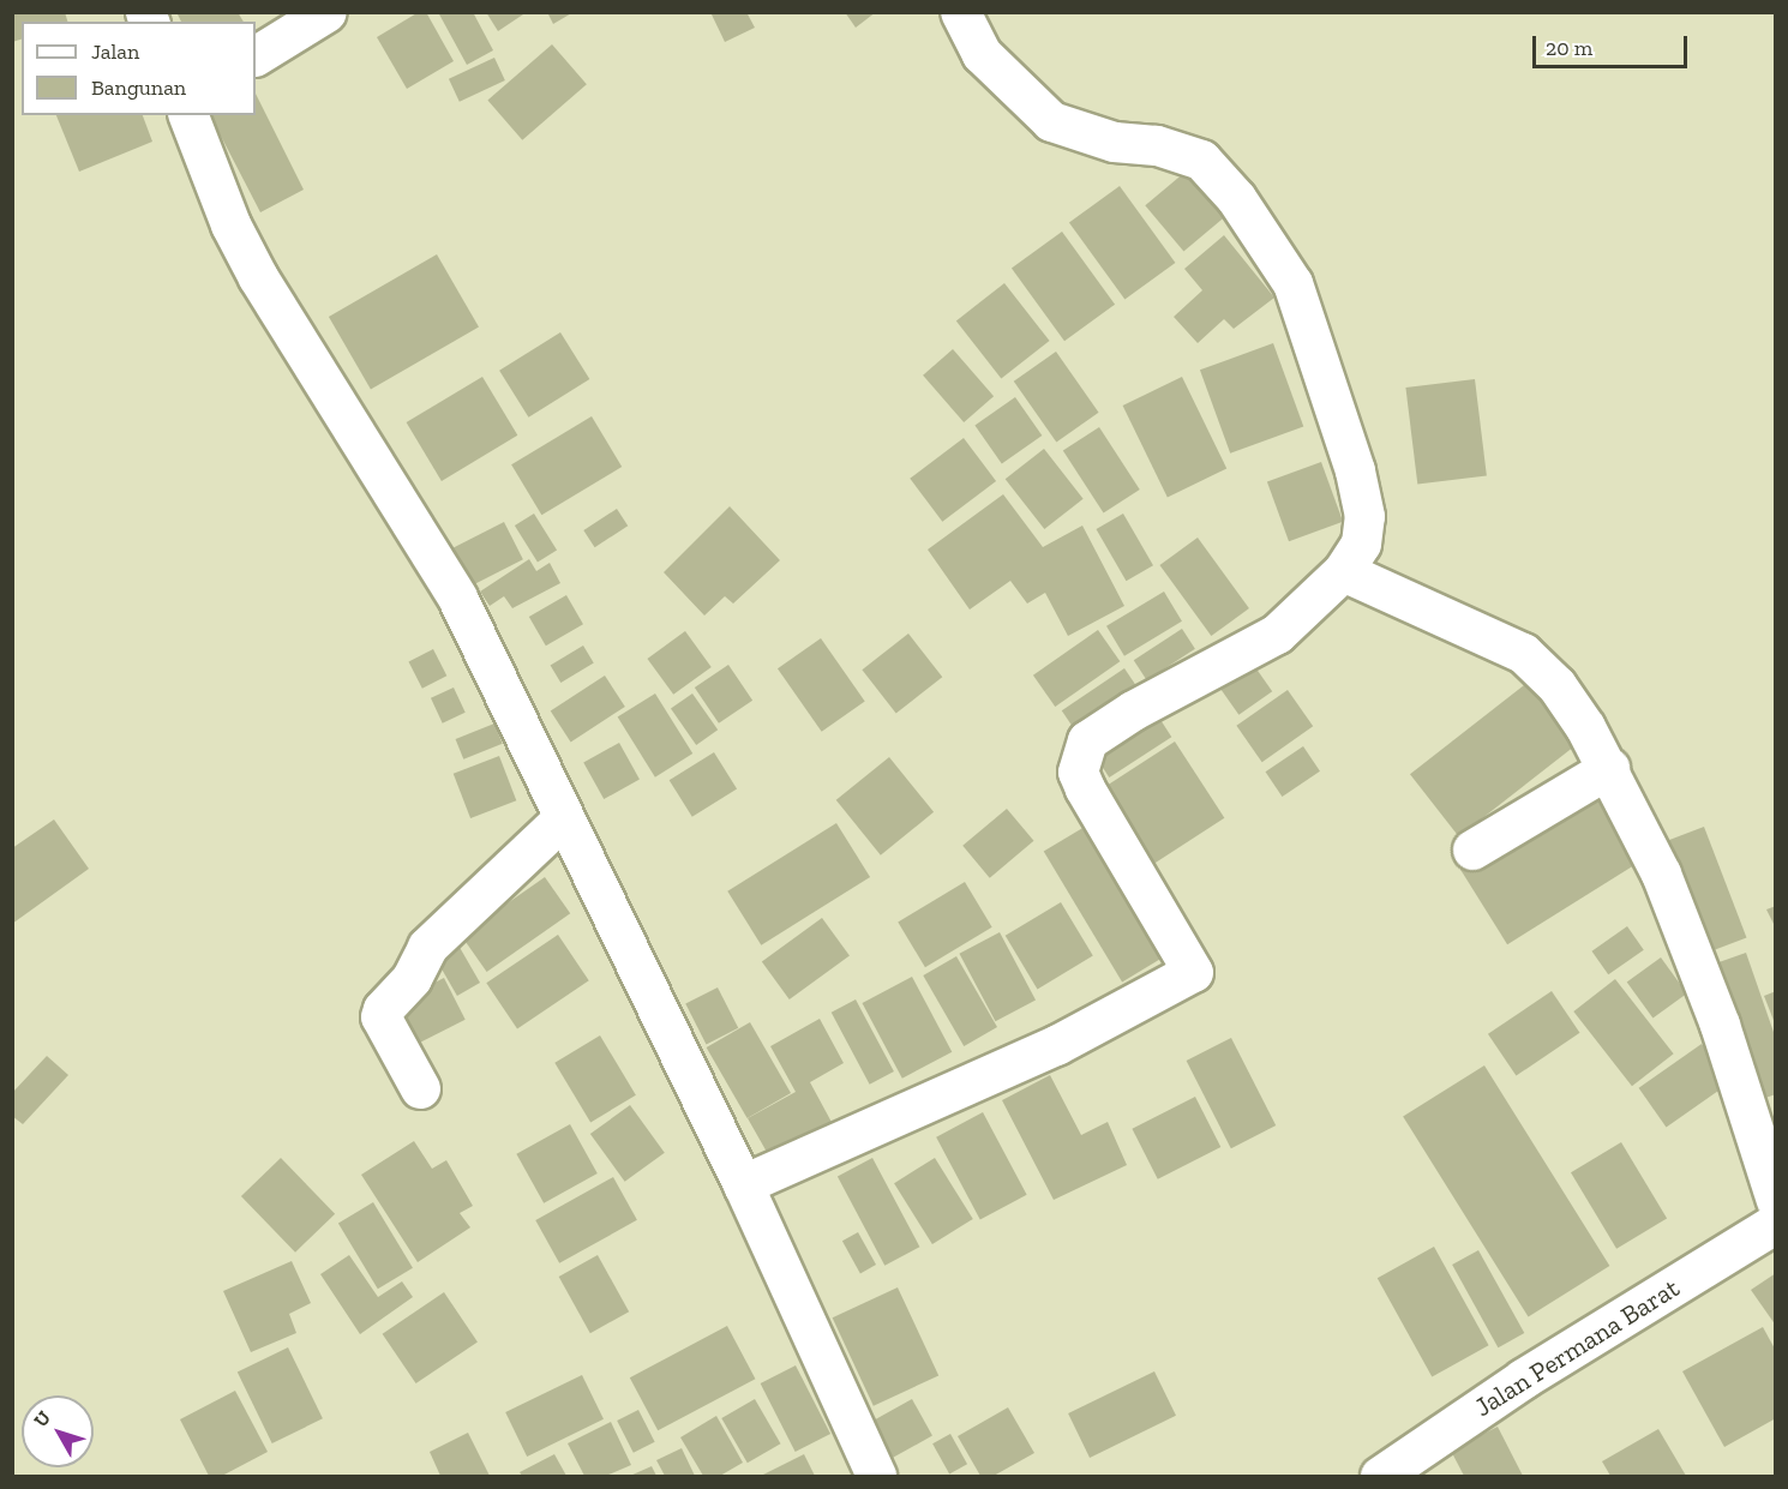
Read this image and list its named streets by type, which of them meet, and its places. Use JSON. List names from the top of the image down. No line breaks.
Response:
{"streets":{"street":["Jalan Permana Barat"]},"legend":["Jalan","Bangunan"],"scale_bar":"20 m","north":"top left"}
